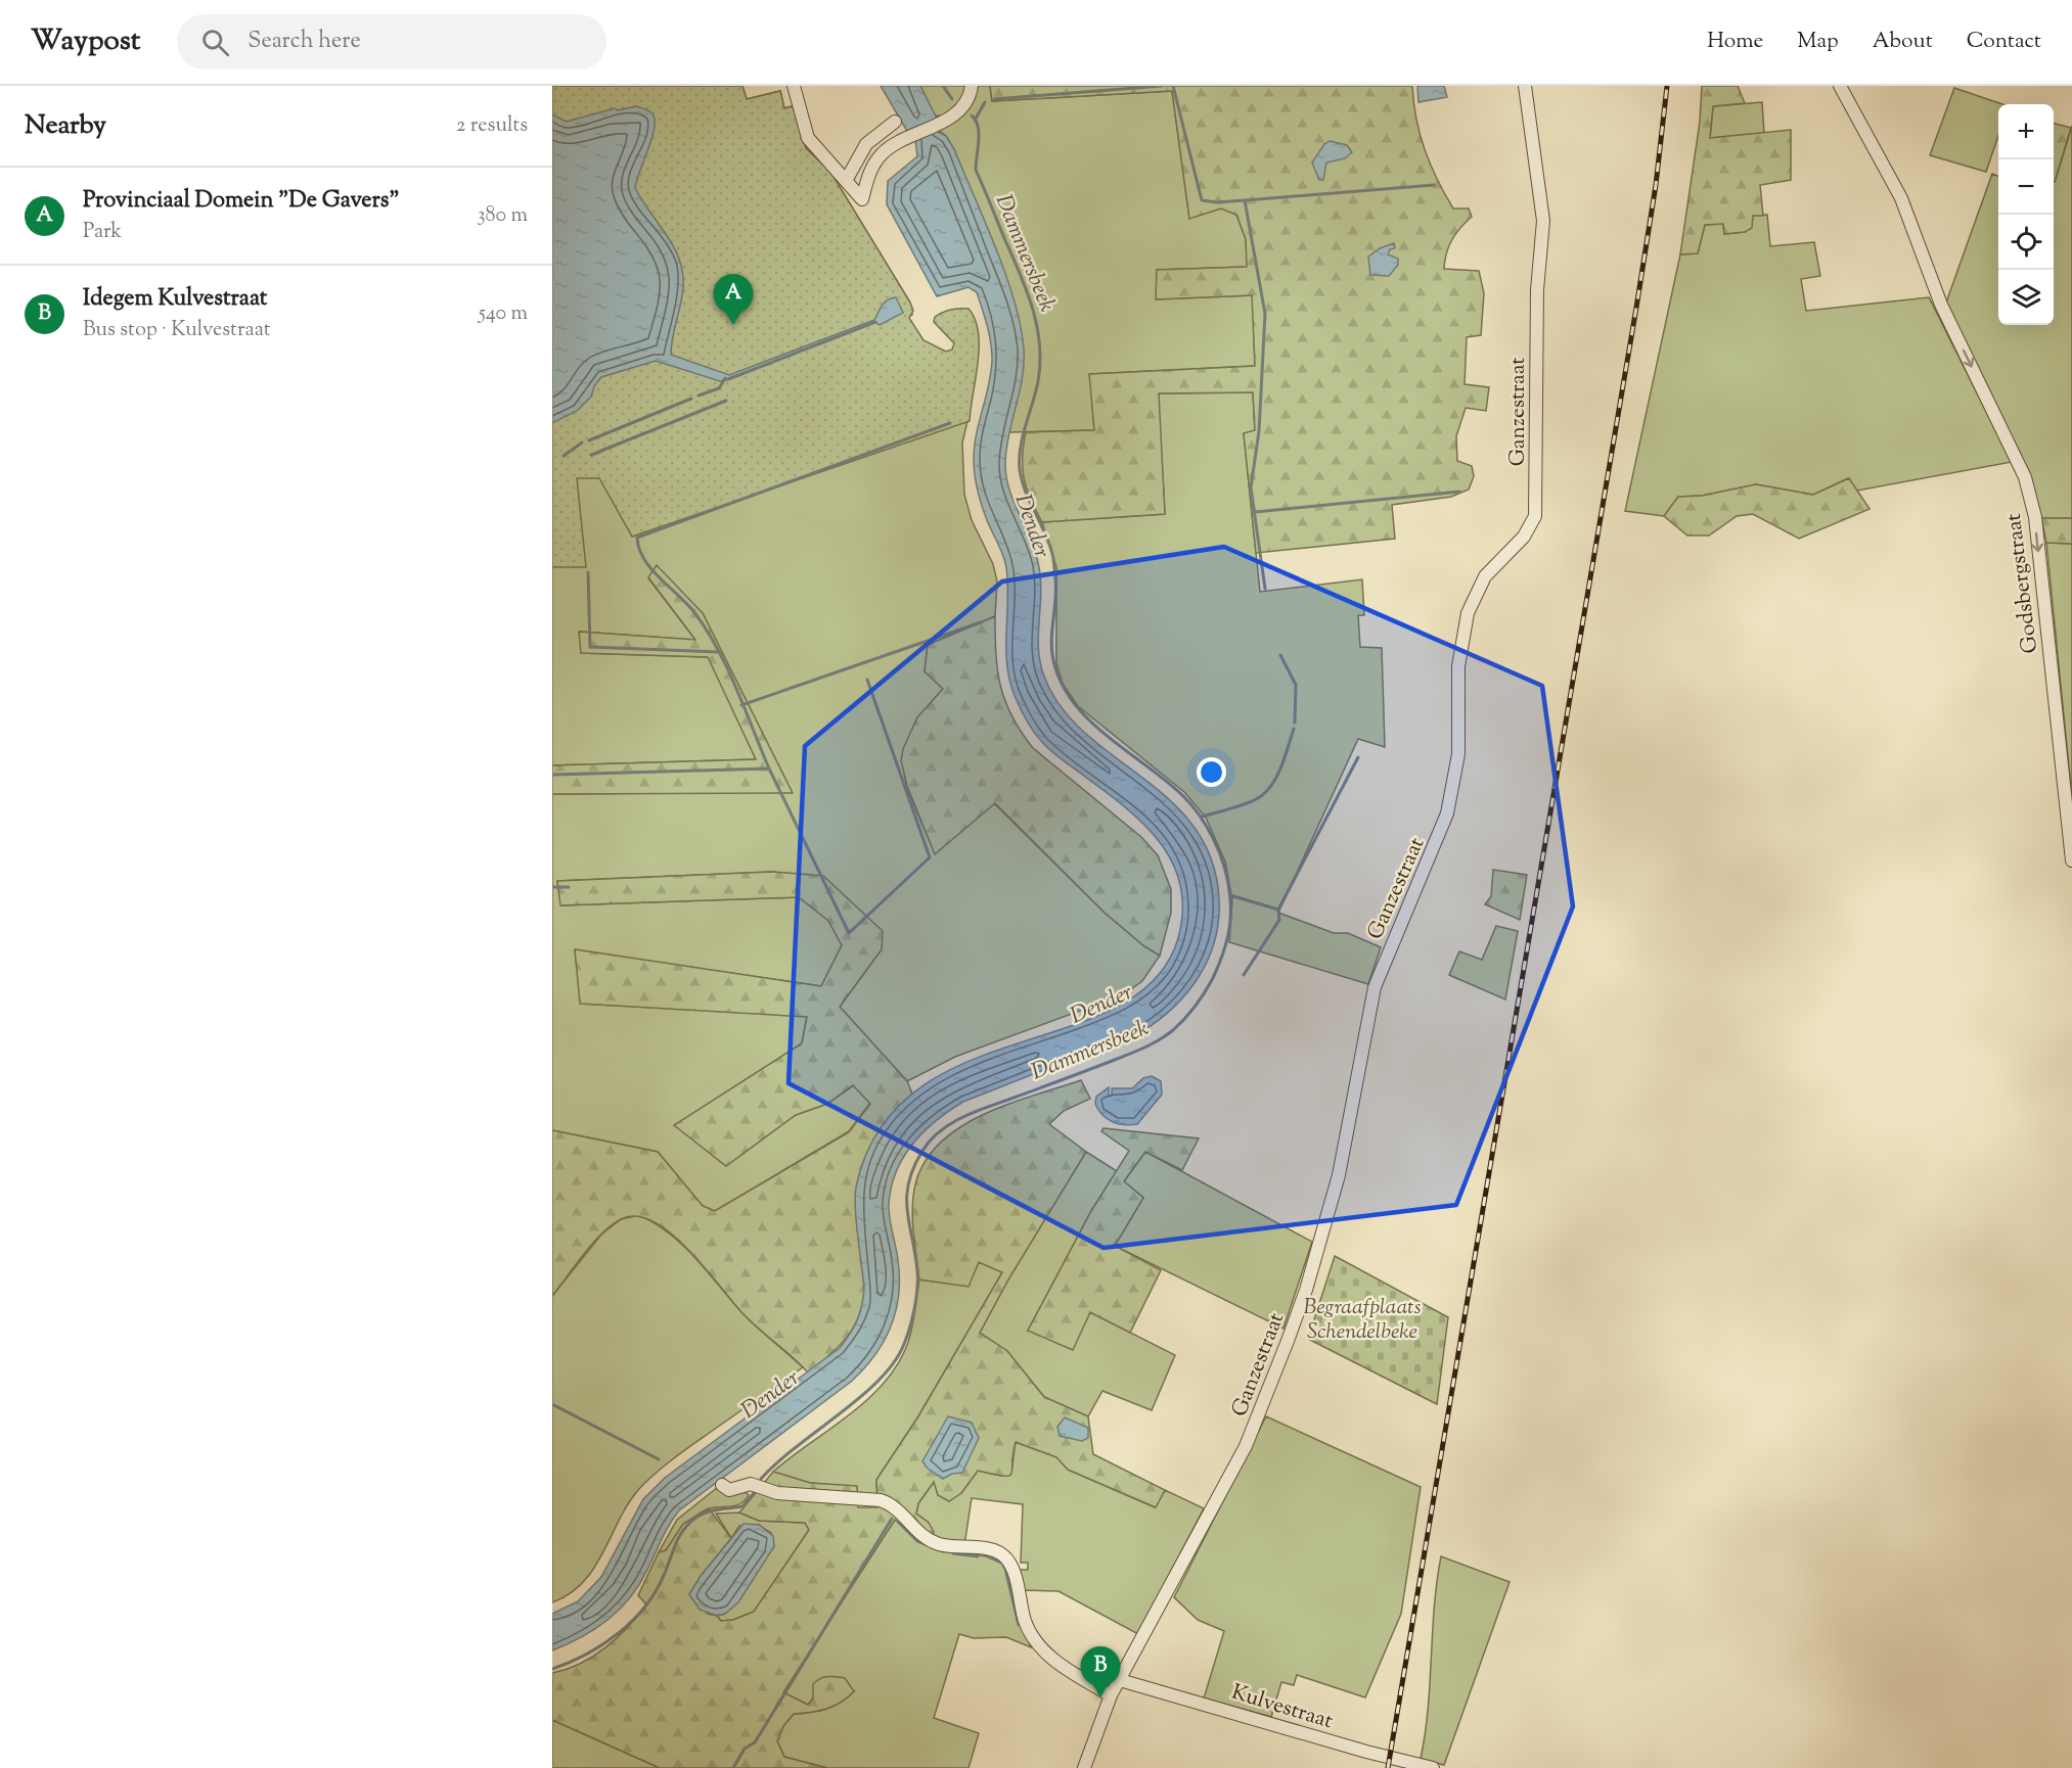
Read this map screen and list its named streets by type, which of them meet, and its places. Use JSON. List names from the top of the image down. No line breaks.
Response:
{"streets":{"street":["Ganzestraat","Godsbergstraat","Kulvestraat"]},"crossings":[["Ganzestraat","Kulvestraat"]],"one_way":["Godsbergstraat"],"water":["Dammersbeek","Dender"],"parks":["Begraafplaats Schendelbeke"],"page":{"header":"Waypost","search":"Search here","nav":["Home","Map","About","Contact"],"heading":["Nearby","2 results"],"map_buttons":["+","−"],"list":[{"mark":"A","name":"Provinciaal Domein \"De Gavers\"","note":"Park","value":"380 m"},{"mark":"B","name":"Idegem Kulvestraat","note":"Bus stop · Kulvestraat","value":"540 m"}],"pins":["A","B"]}}
